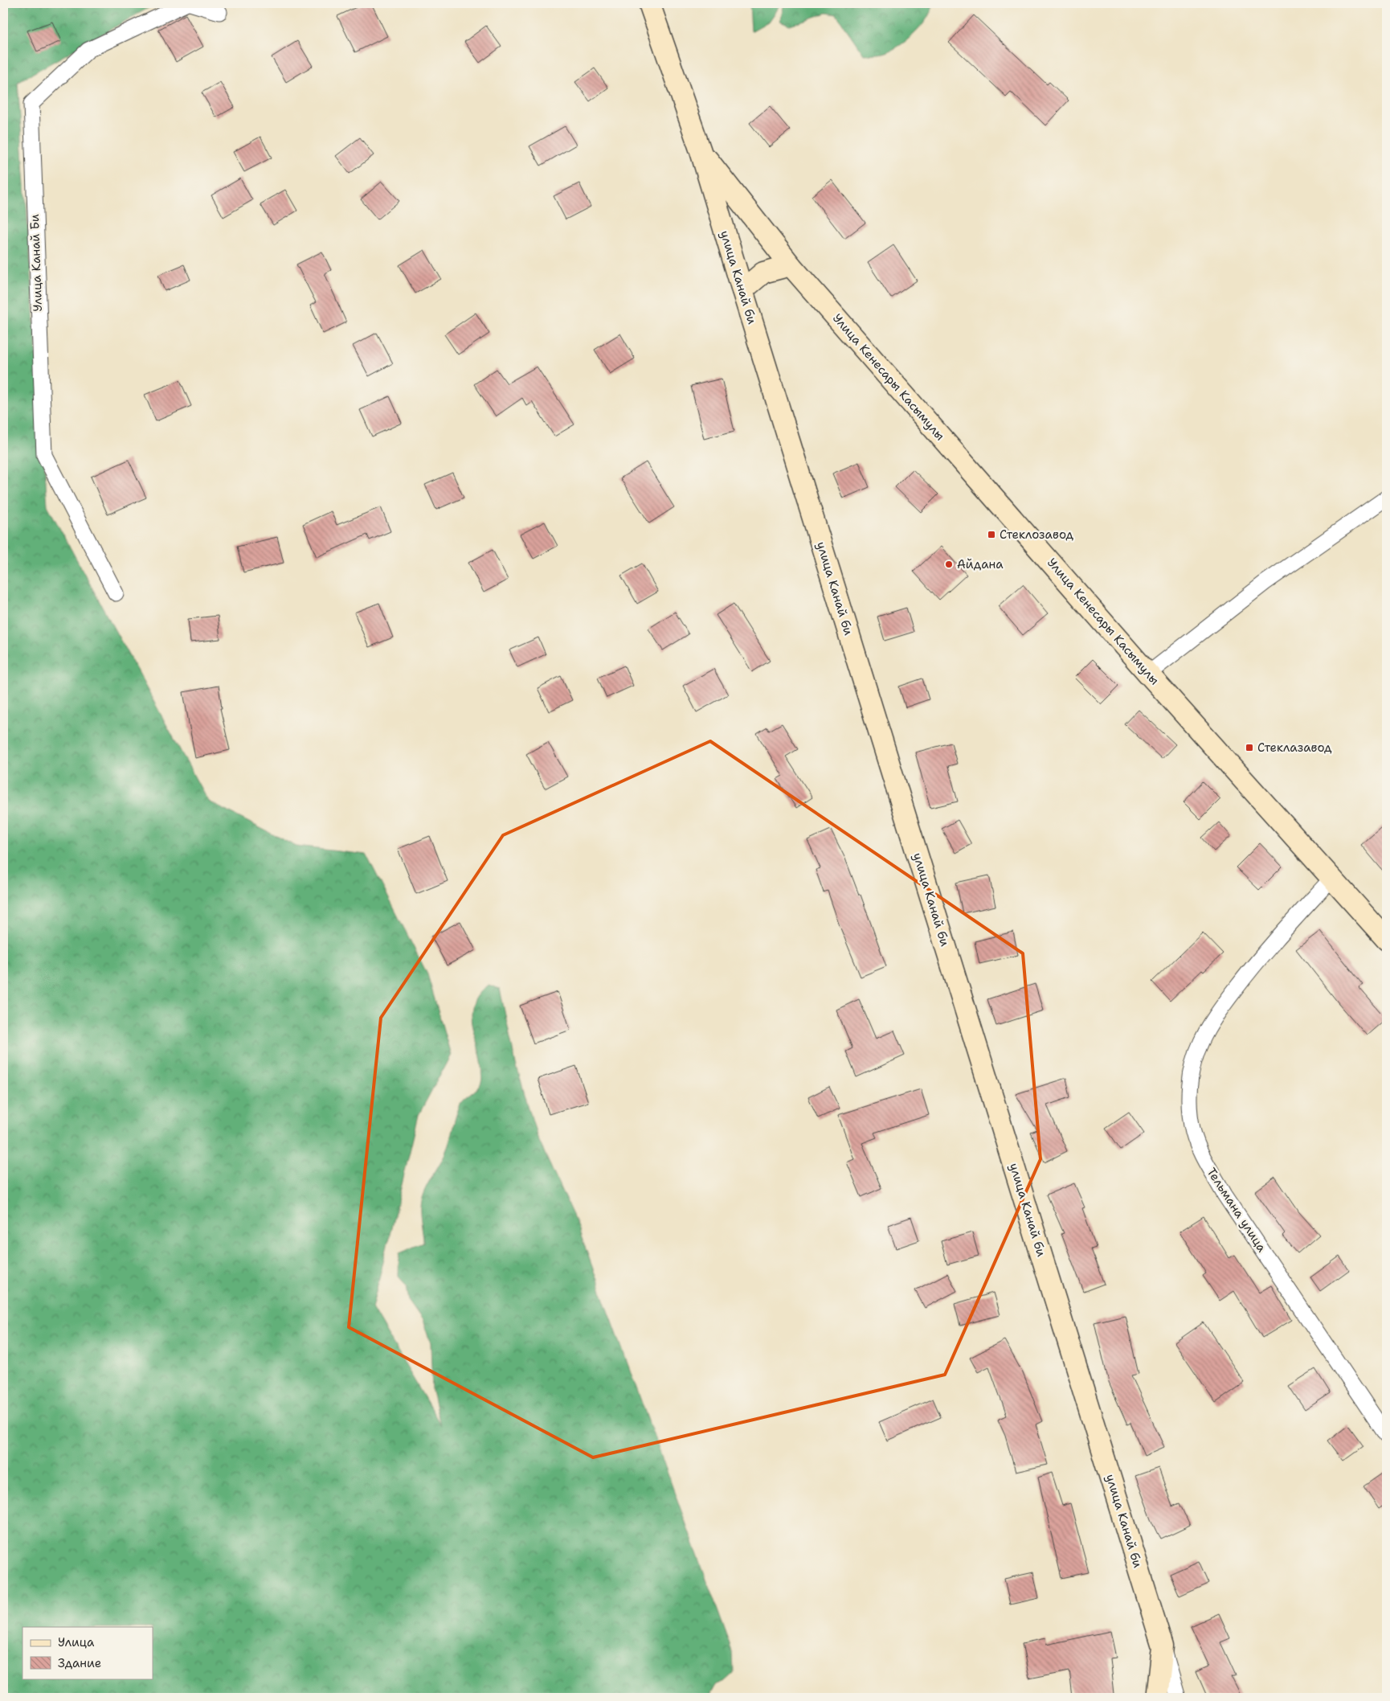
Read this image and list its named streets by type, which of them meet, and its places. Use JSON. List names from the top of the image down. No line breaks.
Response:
{"streets":{"main road":["улица Канай би","Улица Кенесары Касымулы"],"street":["Улица Канай Би","Тельмана улица"]},"crossings":[["улица Канай би","Улица Кенесары Касымулы"],["Улица Кенесары Касымулы","Тельмана улица"]],"places":{"transit":["Стеклозавод","Стеклазавод"],"other":["Айдана"]},"legend":["Улица","Здание"]}
